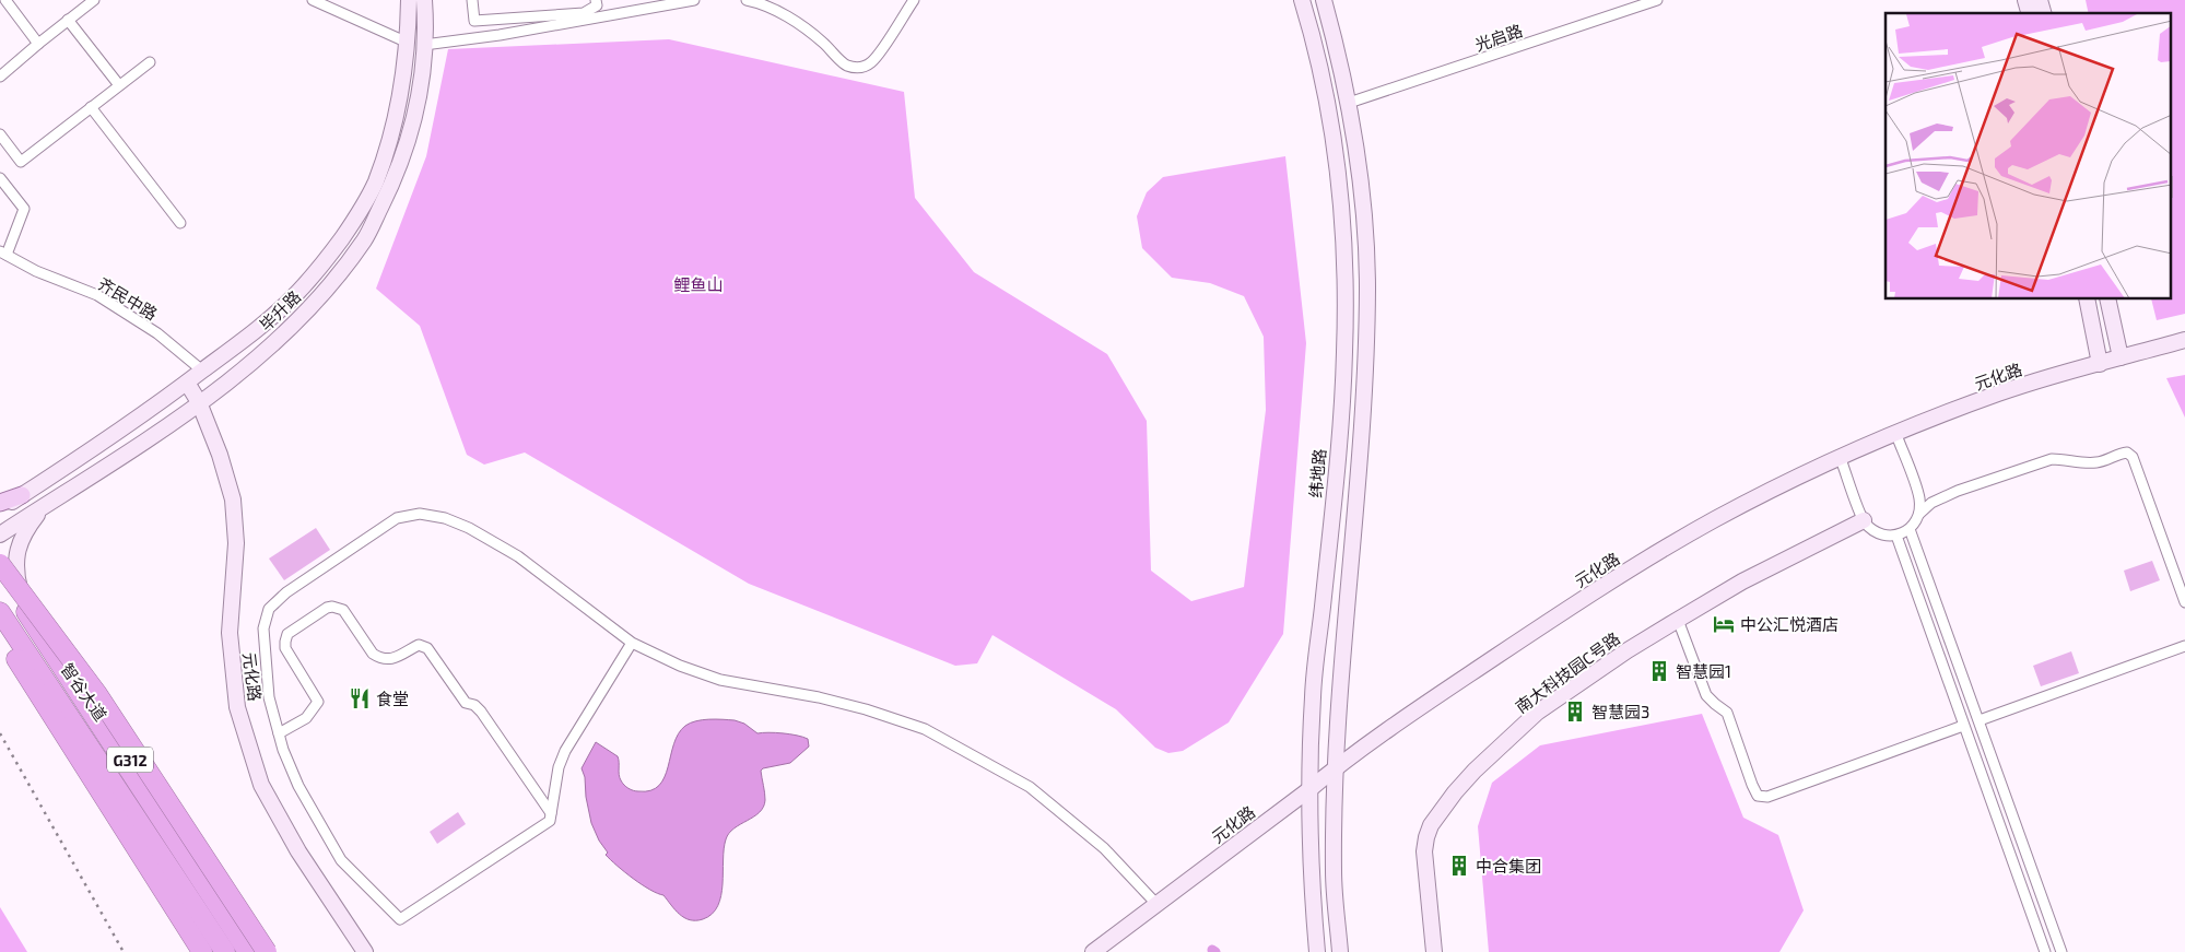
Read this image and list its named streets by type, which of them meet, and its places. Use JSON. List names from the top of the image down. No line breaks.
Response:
{"streets":{"highway":["智谷大道","G312"],"street":["光启路","齐民中路","毕升路","元化路","纬地路","南大科技园C号路"]},"crossings":[["齐民中路","毕升路"],["毕升路","元化路"],["元化路","纬地路"]],"parks":["鲤鱼山"],"places":{"hotel":["中公汇悦酒店"],"building":["智慧园1","智慧园3","中合集团"],"restaurant":["食堂"]}}
